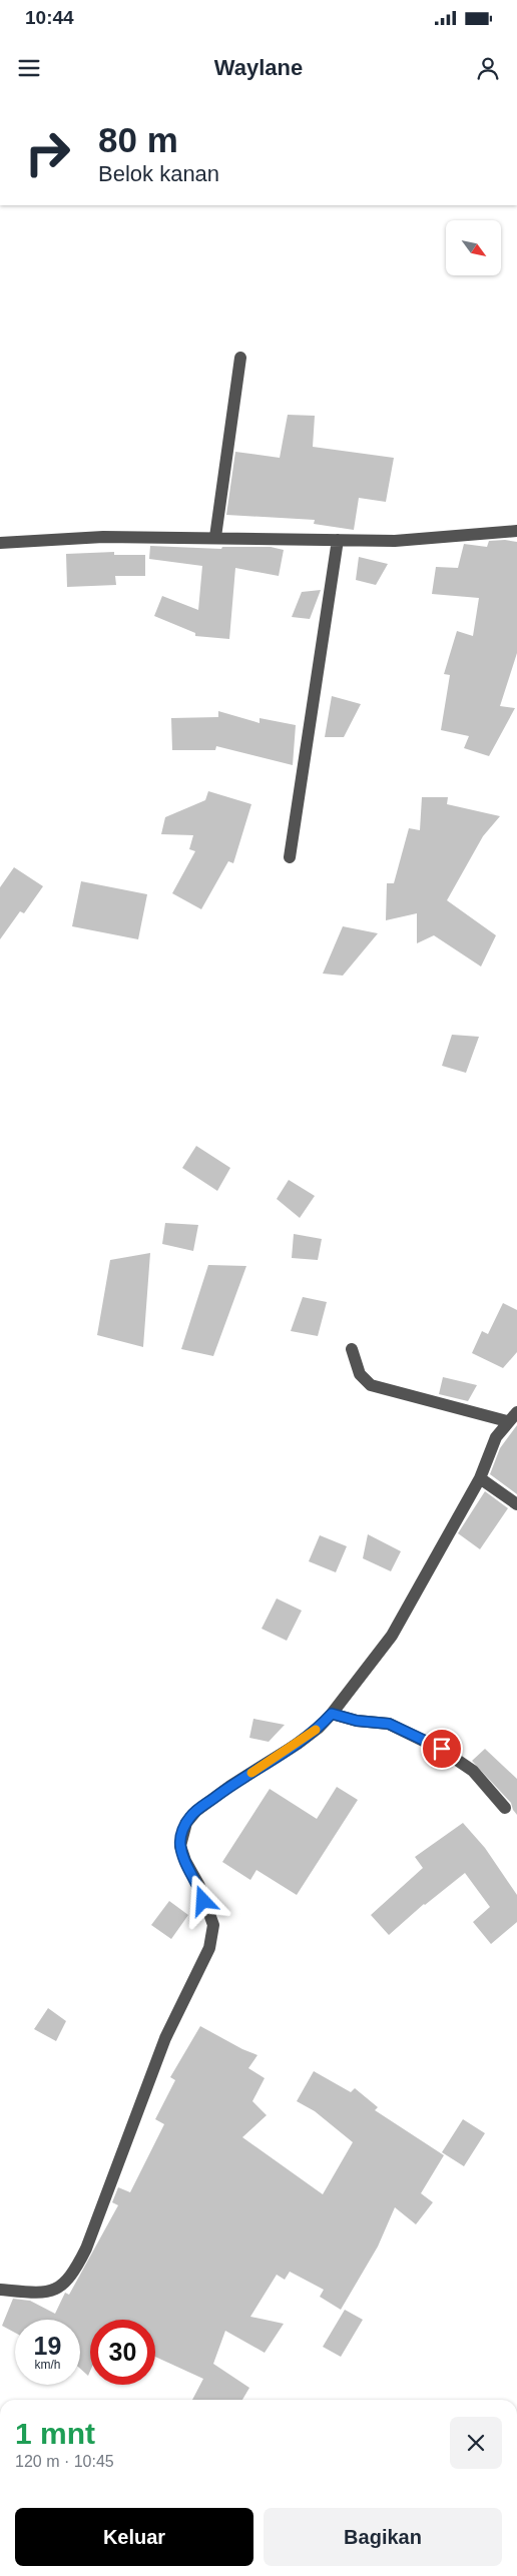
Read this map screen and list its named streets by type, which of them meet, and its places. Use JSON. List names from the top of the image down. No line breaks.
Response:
{"north":"bottom right","page":{"status":"10:44","header":"Waylane","turn":["80 m","Belok kanan"],"speed":"19 km/h","limit":"30","heading":["1 mnt","120 m · 10:45"],"buttons":["Keluar","Bagikan"]}}
